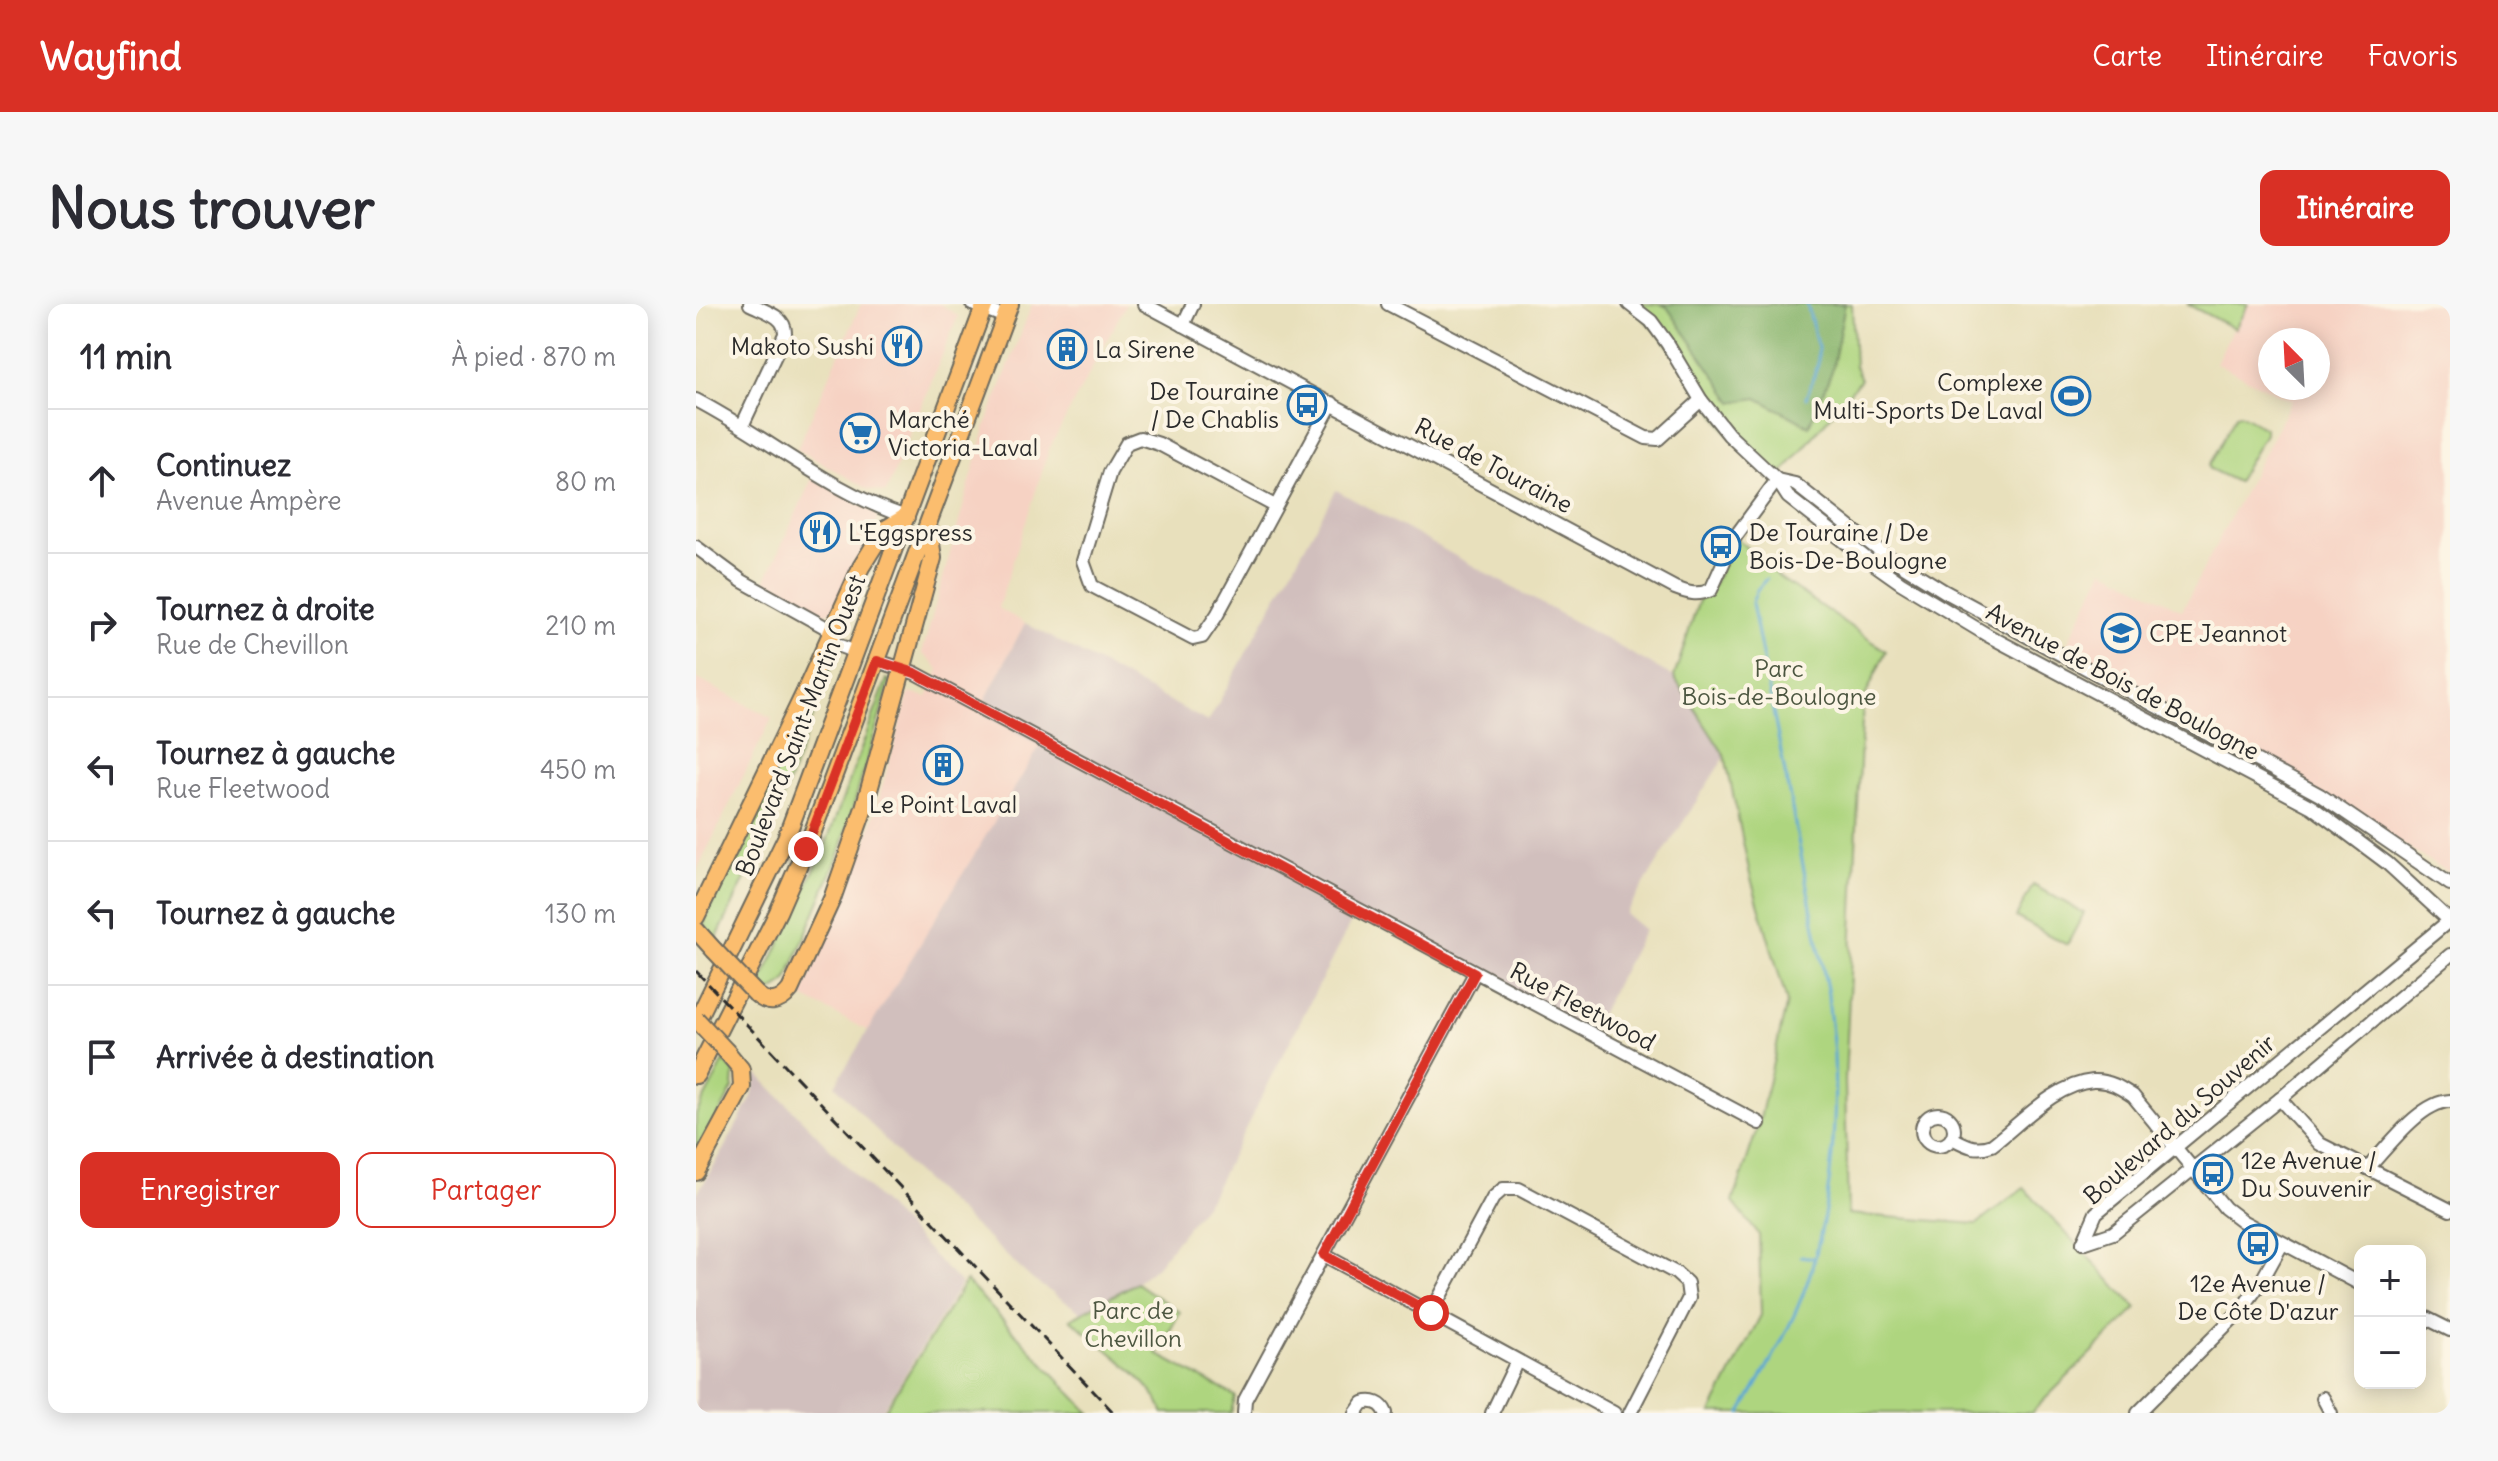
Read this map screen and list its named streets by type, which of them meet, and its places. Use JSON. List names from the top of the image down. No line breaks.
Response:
{"streets":{"main road":["Boulevard Saint-Martin Ouest"],"street":["Rue de Touraine","Avenue de Bois de Boulogne","Rue Fleetwood","Boulevard du Souvenir"]},"crossings":[["Rue de Touraine","Avenue de Bois de Boulogne"],["Avenue de Bois de Boulogne","Boulevard du Souvenir"],["Boulevard Saint-Martin Ouest","Rue Fleetwood"]],"parks":["Parc Bois-de-Boulogne","Parc de Chevillon"],"places":{"restaurant":["Makoto Sushi","L'Eggspress"],"building":["La Sirene","Le Point Laval"],"sports":["Complexe Multi-Sports De Laval"],"bus stop":["De Touraine / De Chablis","De Touraine / De Bois-De-Boulogne","12e Avenue / Du Souvenir","12e Avenue / De Côte D'azur"],"supermarket":["Marché Victoria-Laval"],"school or university":["CPE Jeannot"]},"north":"top left","page":{"header":"Wayfind","nav":["Carte","Itinéraire","Favoris"],"buttons":["Itinéraire",["Enregistrer","Partager"]],"title":"Nous trouver","heading":["11 min","À pied · 870 m"],"list":[["Continuez","Avenue Ampère","80 m"],["Tournez à droite","Rue de Chevillon","210 m"],["Tournez à gauche","Rue Fleetwood","450 m"],["Tournez à gauche","130 m"],"Arrivée à destination"],"map_buttons":["+","−"]}}
